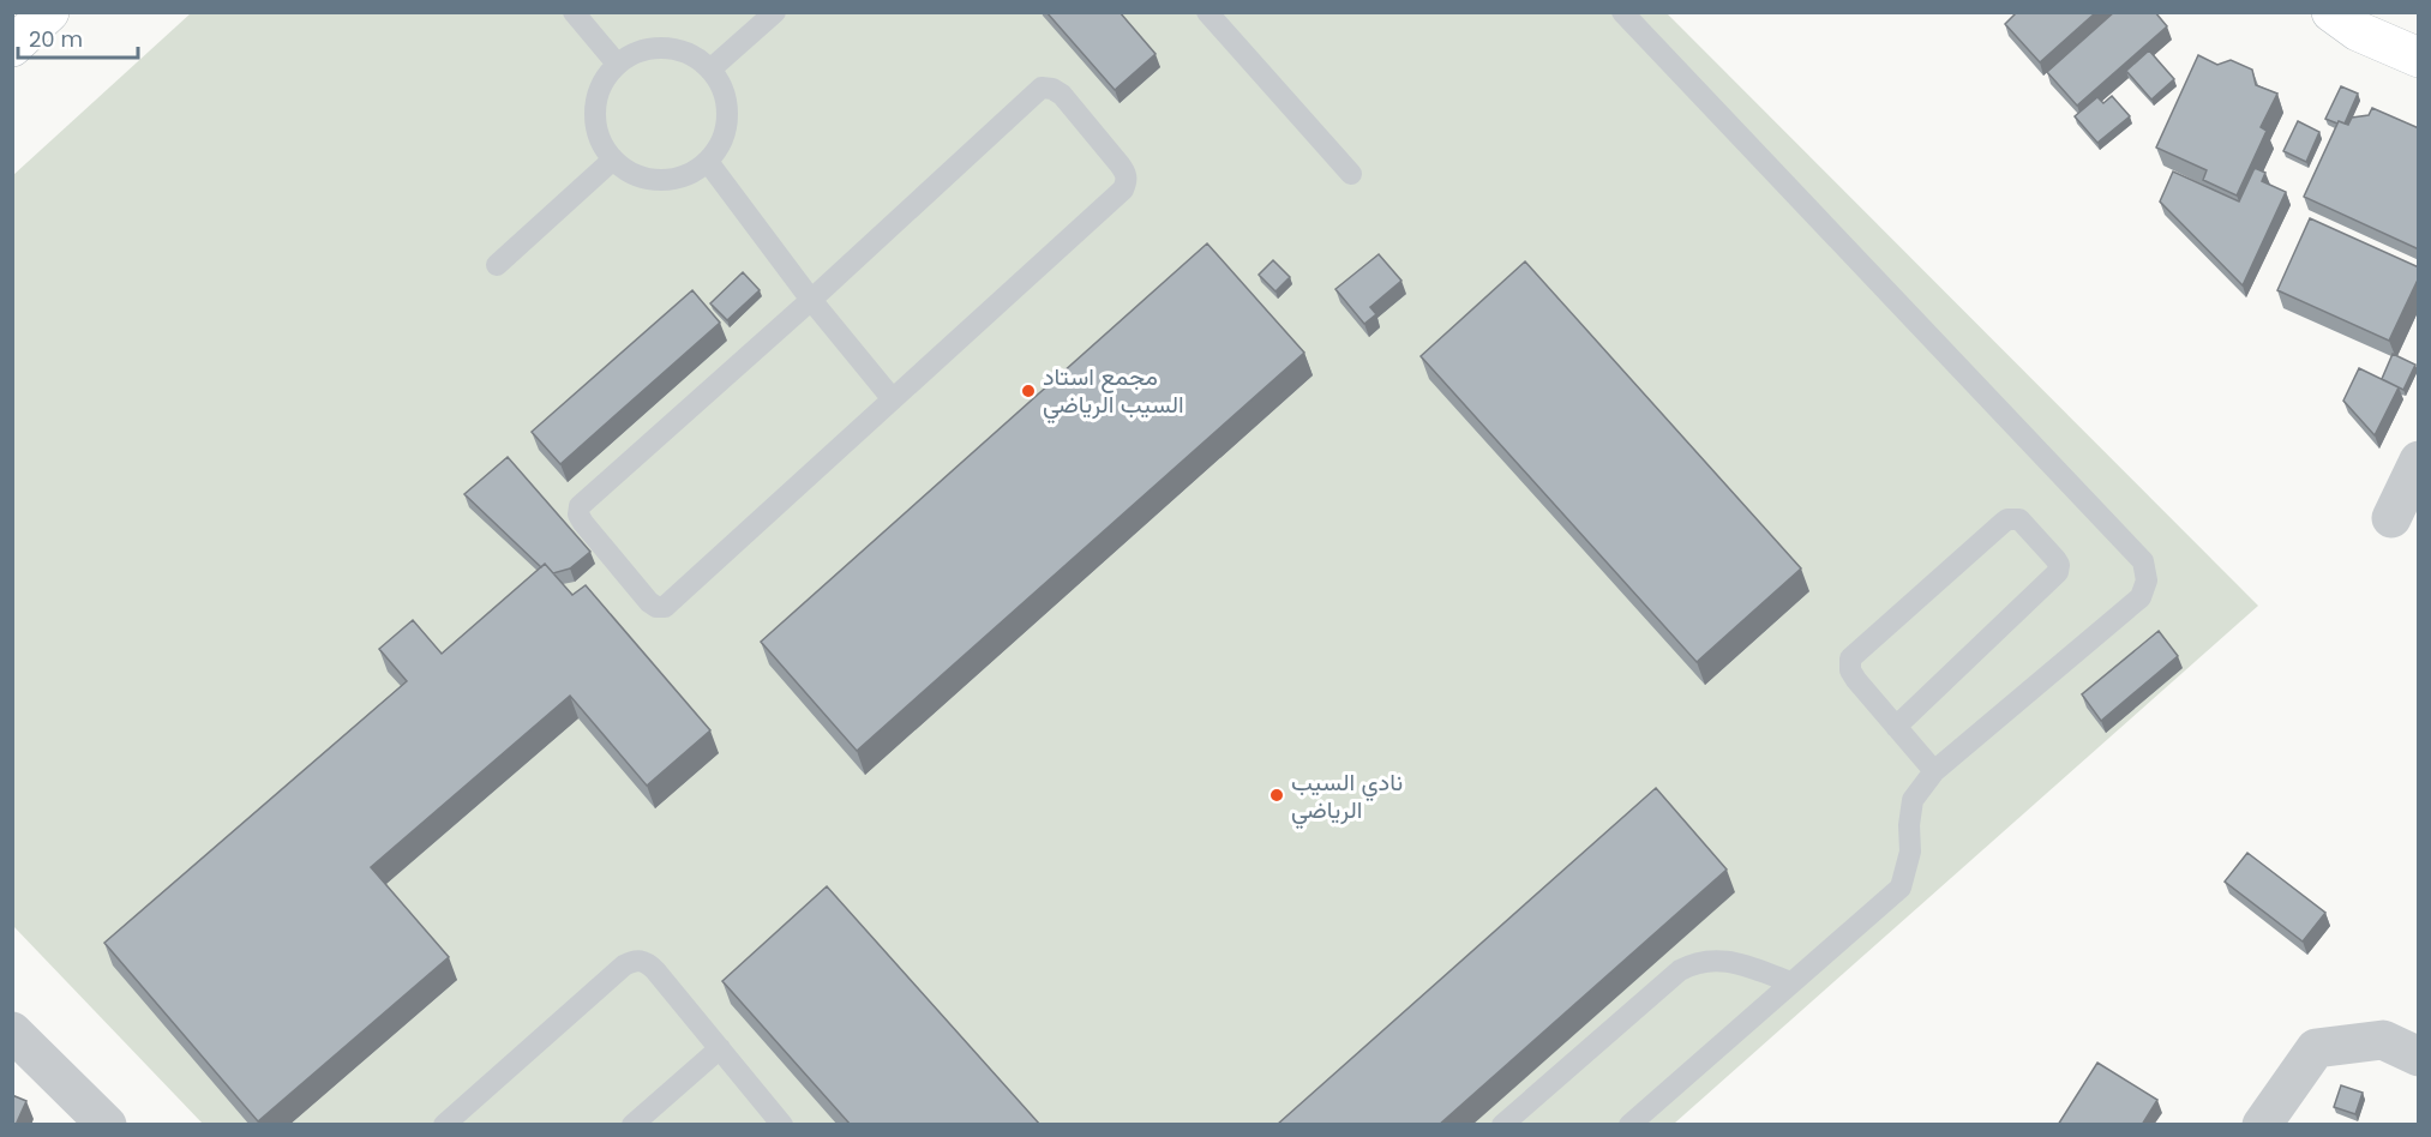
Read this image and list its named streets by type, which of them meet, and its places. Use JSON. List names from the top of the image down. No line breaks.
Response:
{"places":["مجمع استاد السيب الرياضي","نادي السيب الرياضي"],"scale_bar":"20 m"}
